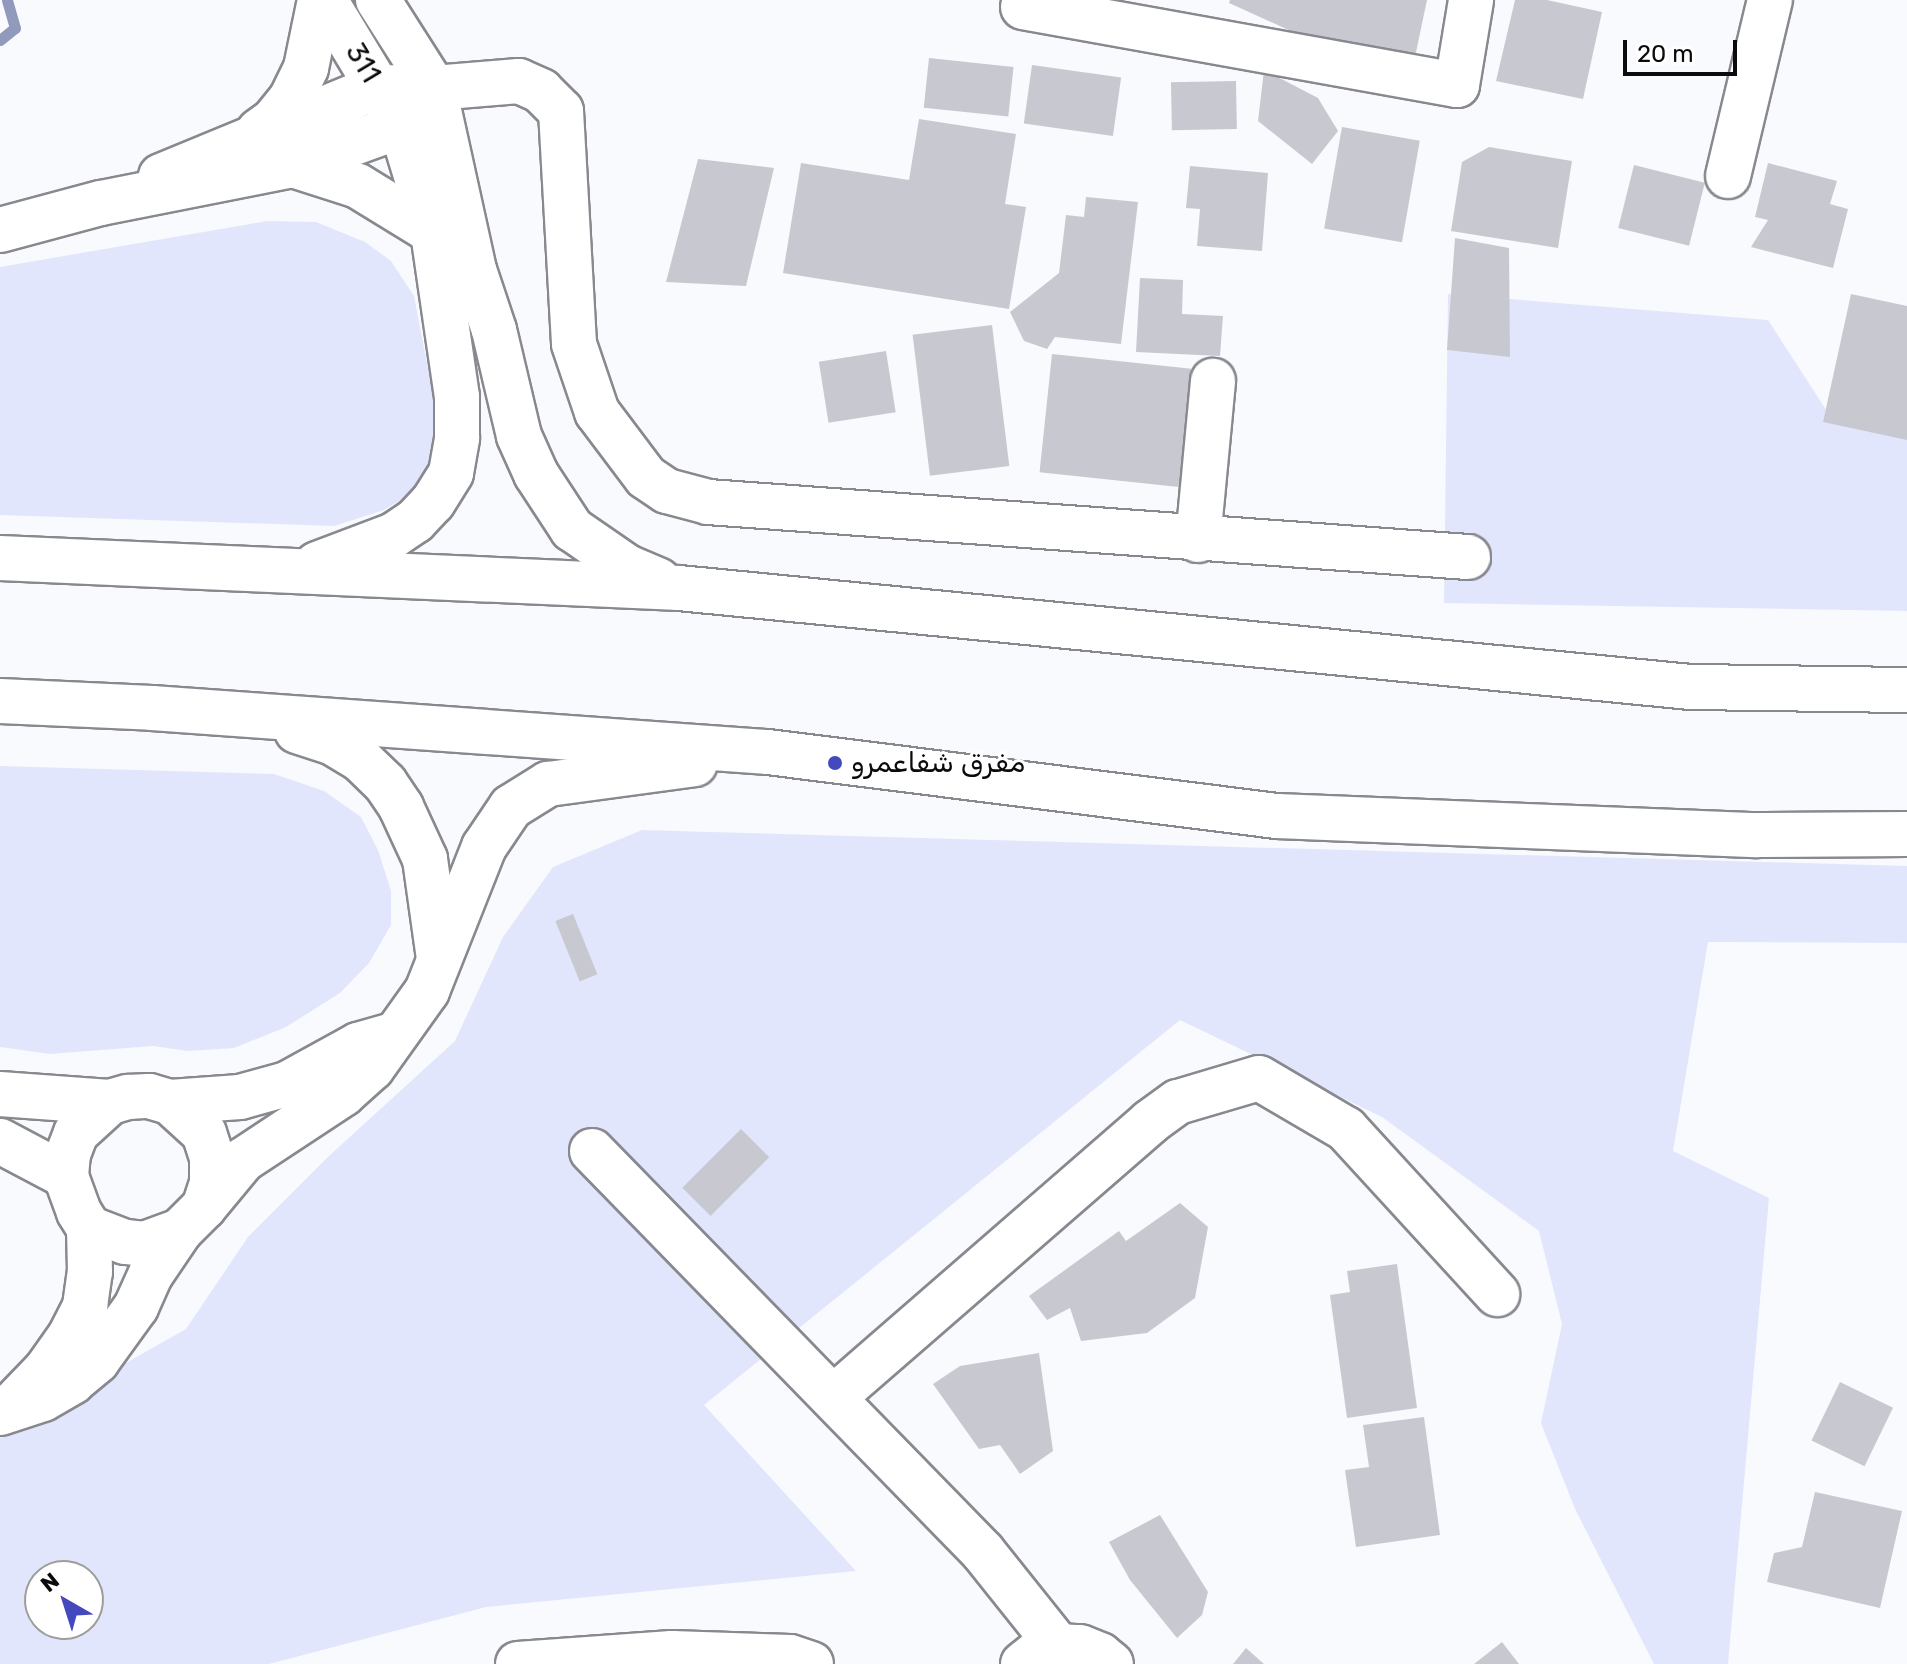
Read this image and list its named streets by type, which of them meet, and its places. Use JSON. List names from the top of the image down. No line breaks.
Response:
{"streets":{"main road":["311"]},"places":["مفرق شفاعمرو"],"scale_bar":"20 m","north":"top left"}
